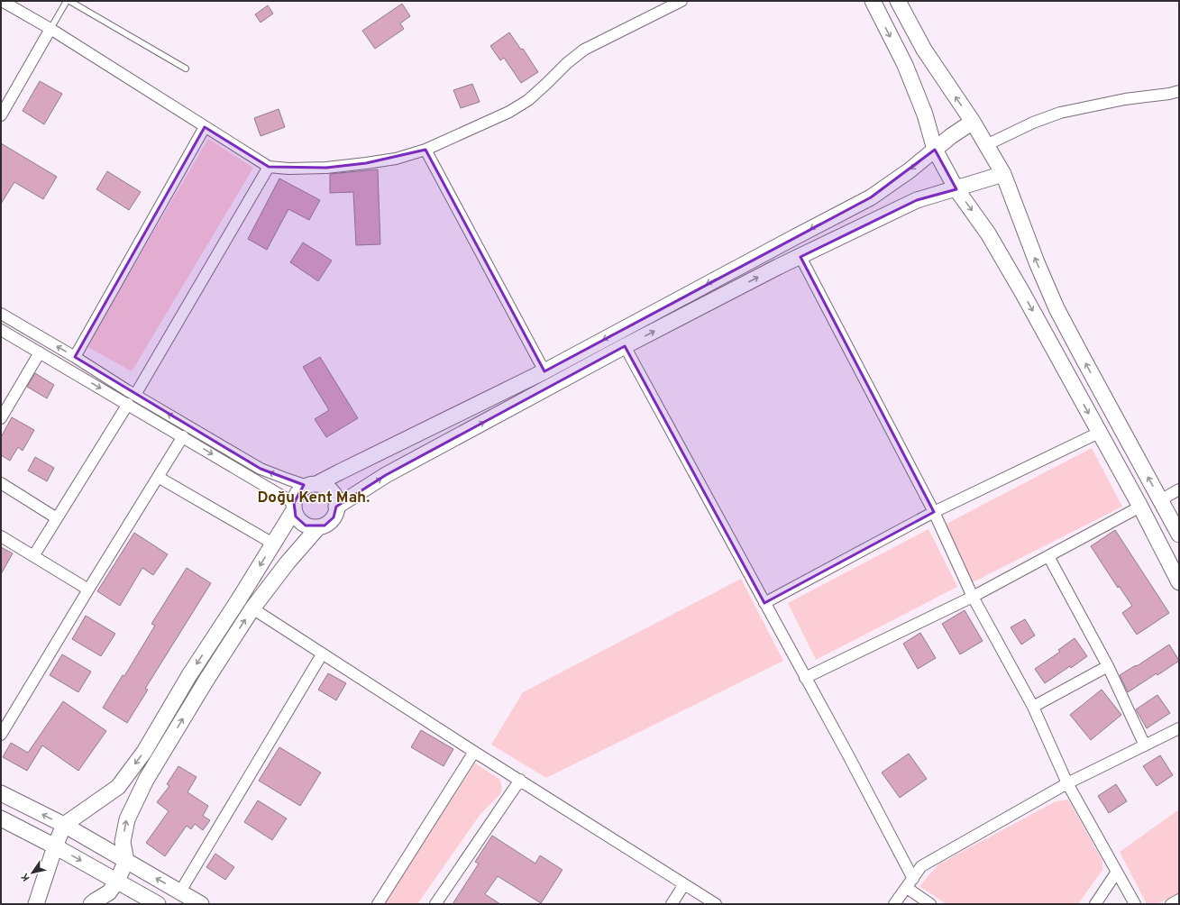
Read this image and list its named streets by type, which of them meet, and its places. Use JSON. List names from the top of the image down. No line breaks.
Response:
{"districts":["Doğu Kent Mah."],"north":"bottom left"}
